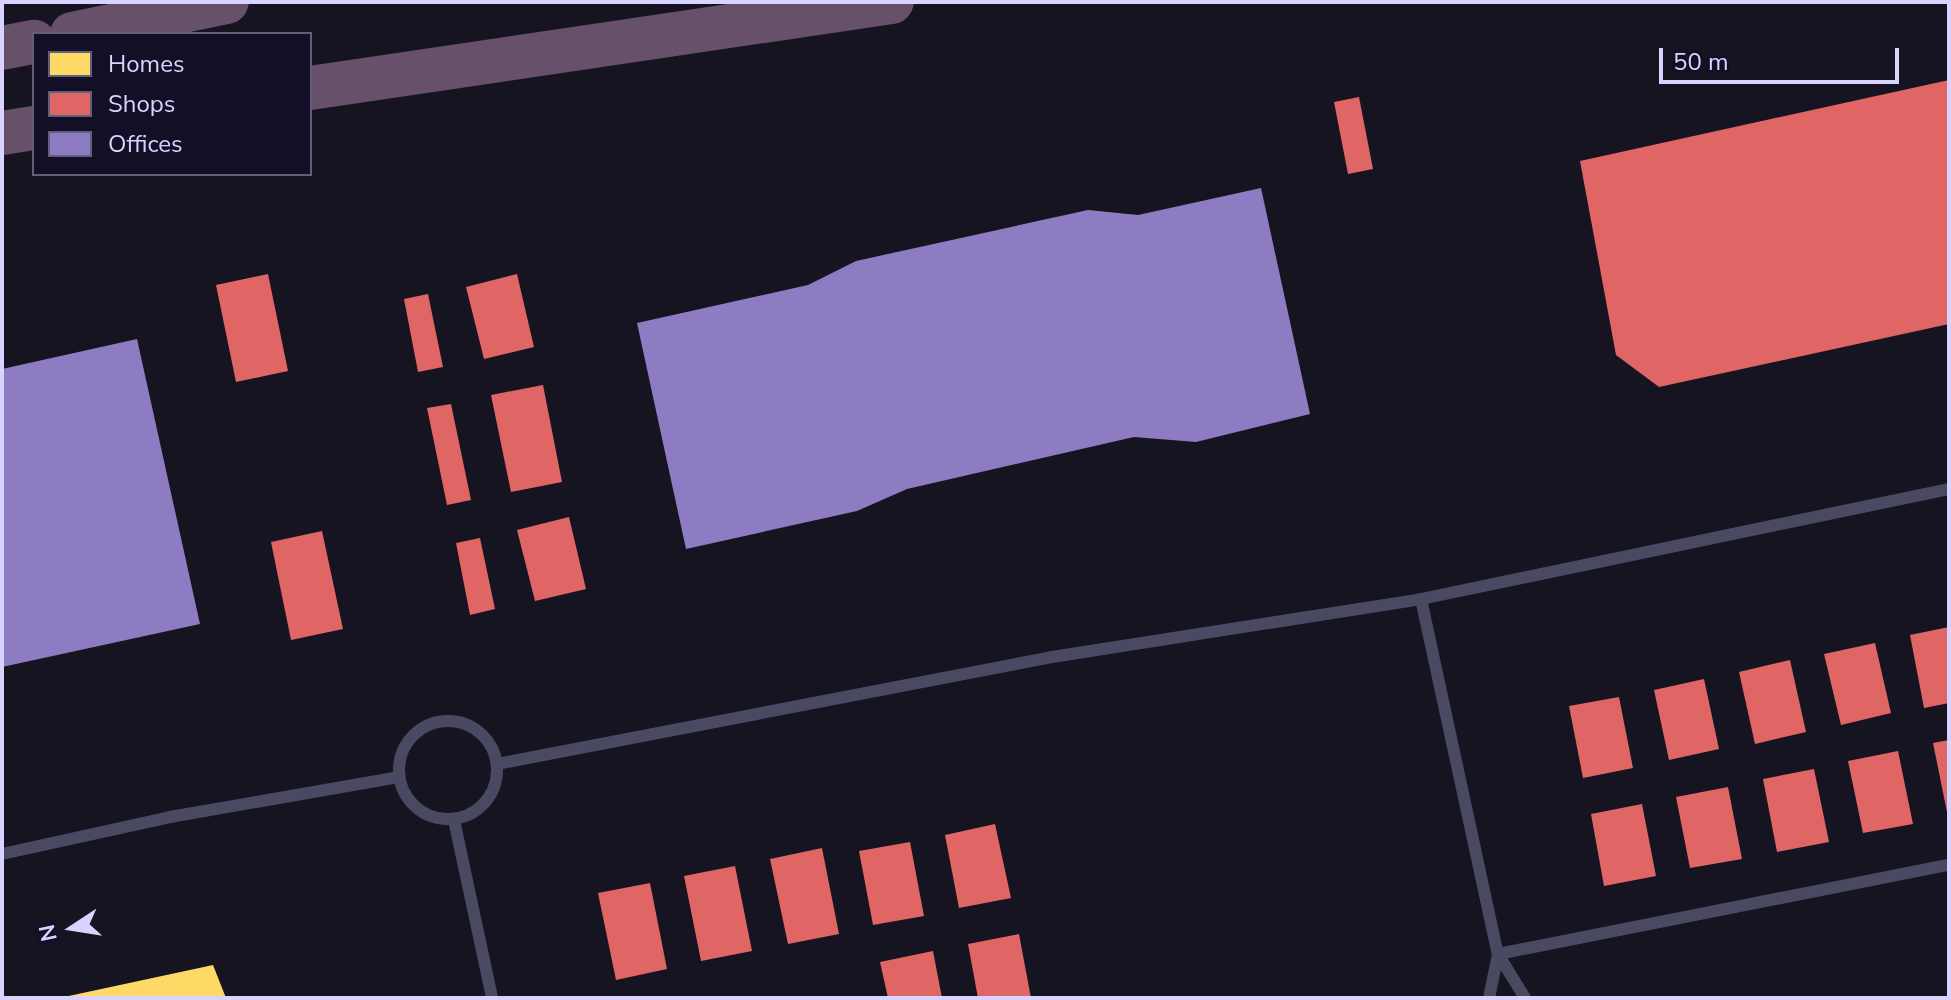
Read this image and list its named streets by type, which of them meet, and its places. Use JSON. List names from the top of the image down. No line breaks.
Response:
{"legend":["Homes","Shops","Offices"],"scale_bar":"50 m","north":"left"}
